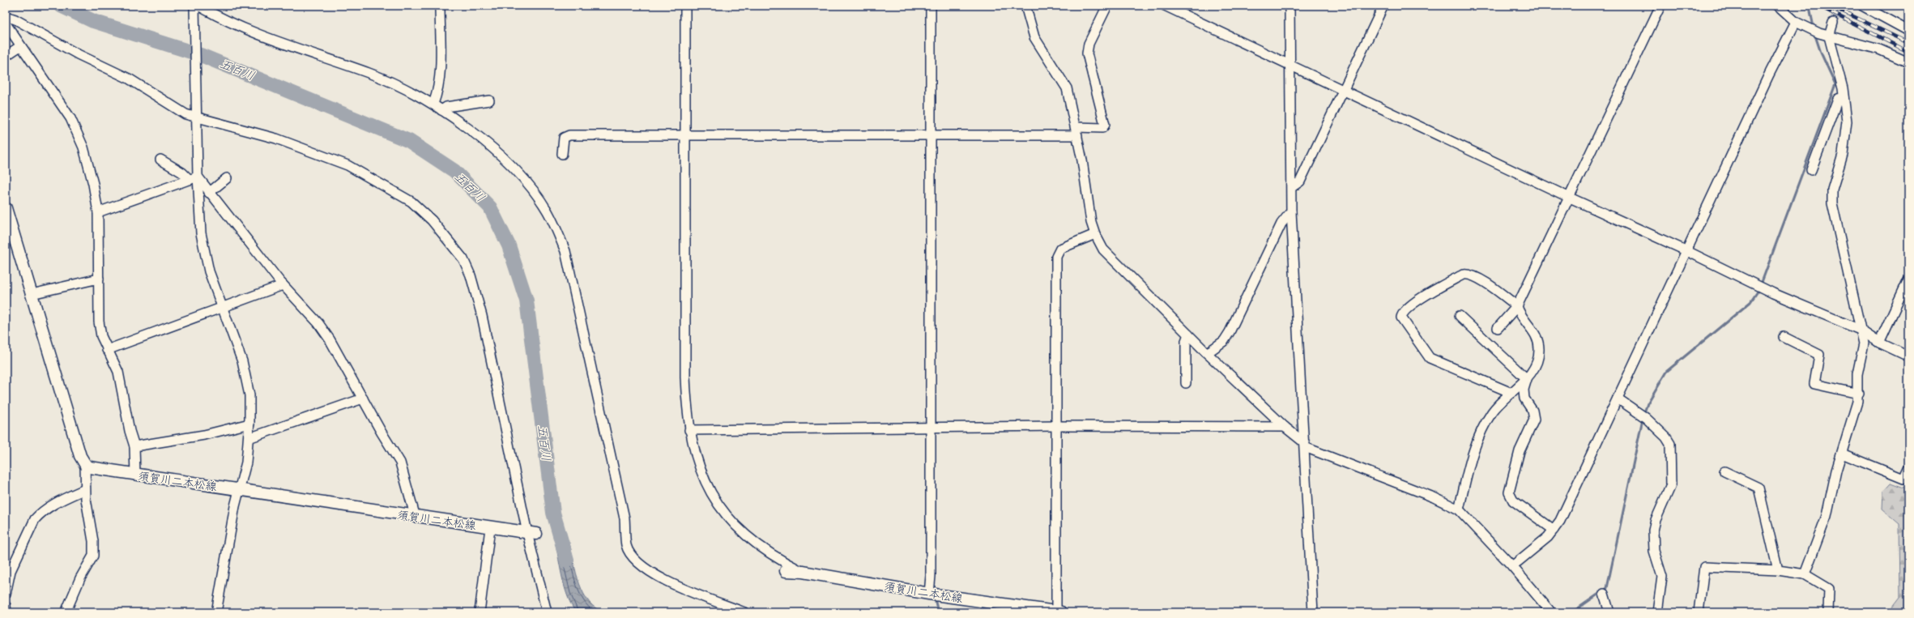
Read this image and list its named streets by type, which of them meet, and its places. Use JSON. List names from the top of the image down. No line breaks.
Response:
{"streets":{"main road":["須賀川二本松線"]},"water":["五百川"]}
